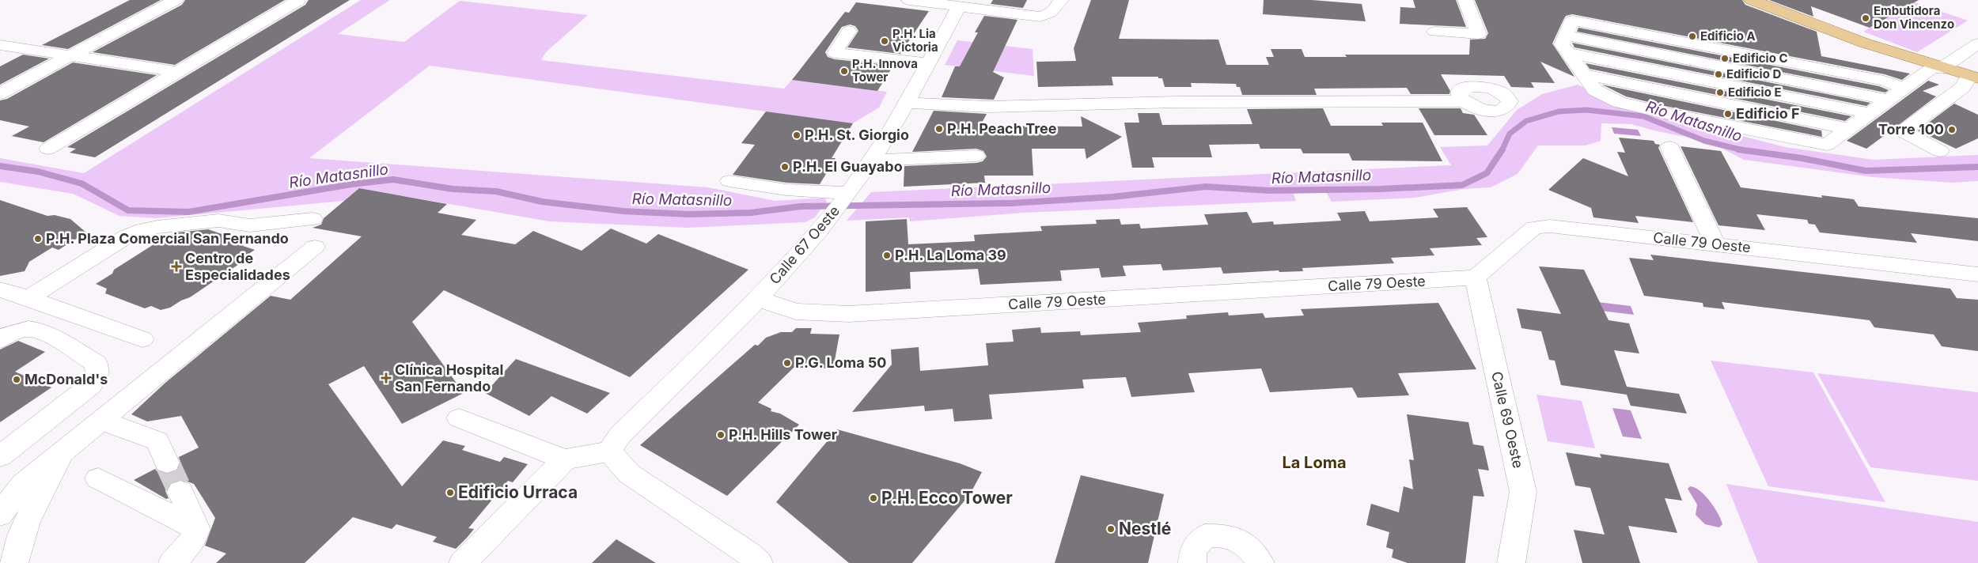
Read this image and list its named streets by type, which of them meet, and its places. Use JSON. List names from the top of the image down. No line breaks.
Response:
{"streets":{"street":["Calle 79 Oeste","Calle 67 Oeste","Calle 69 Oeste"]},"crossings":[["Calle 79 Oeste","Calle 67 Oeste"],["Calle 79 Oeste","Calle 69 Oeste"]],"districts":["La Loma"],"water":["Río Matasnillo"],"places":{"other":["Embutidora Don Vincenzo","Edificio A","P.H. Lia Victoria","Edificio C","P.H. Innova Tower","Edificio D","Edificio E","Edificio F","P.H. Peach Tree","Torre 100","P.H. St. Giorgio","P.H. El Guayabo","P.H. Plaza Comercial San Fernando","P.H. La Loma 39","P.G. Loma 50","McDonald's","P.H. Hills Tower","Edificio Urraca","P.H. Ecco Tower","Nestlé"],"health":["Centro de Especialidades","Clínica Hospital San Fernando"]}}
